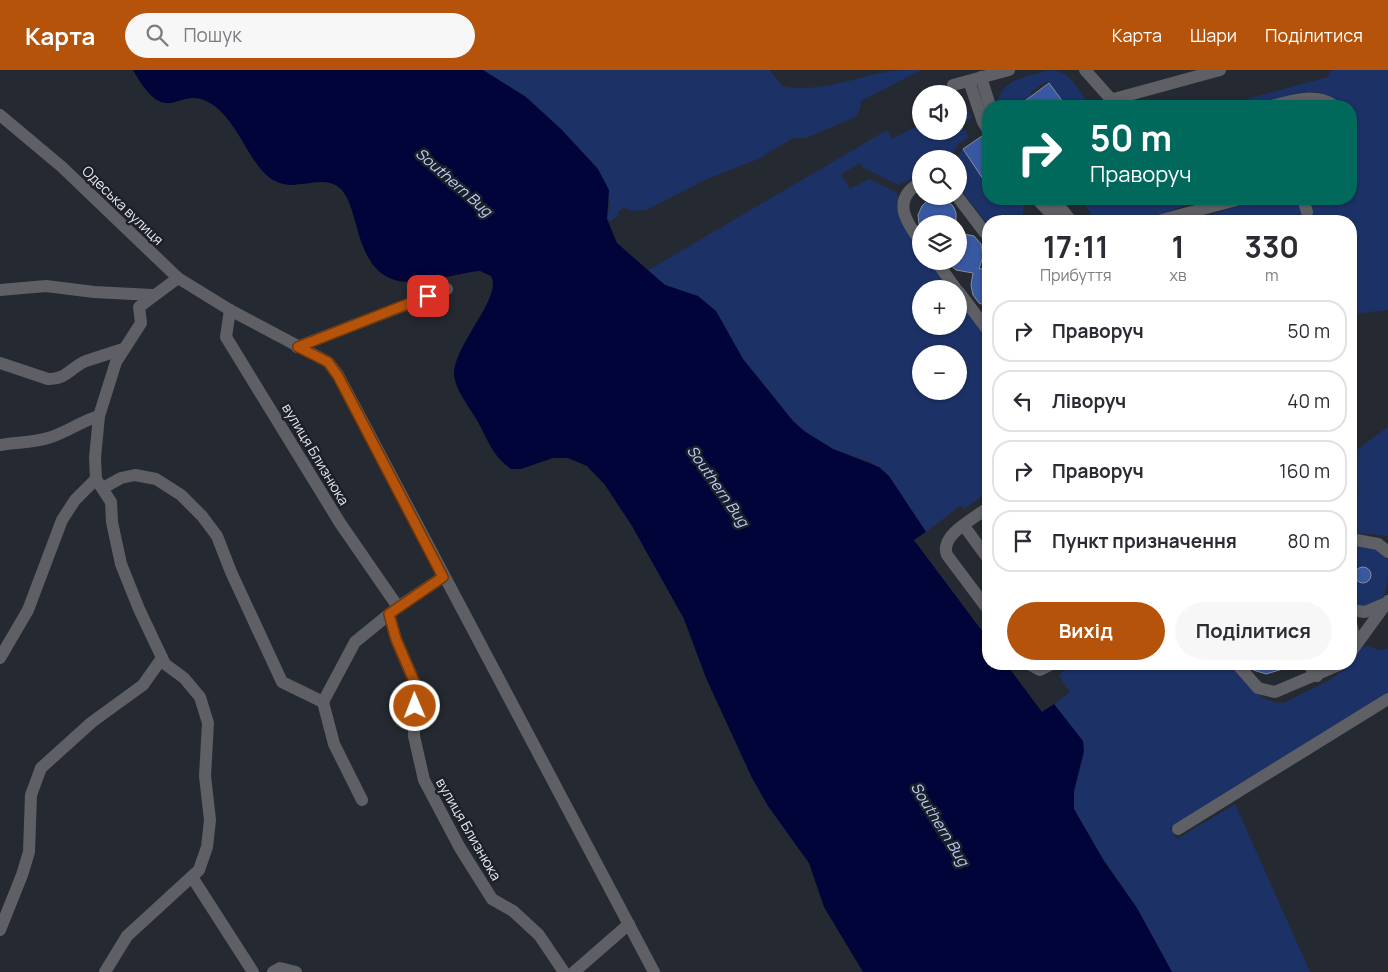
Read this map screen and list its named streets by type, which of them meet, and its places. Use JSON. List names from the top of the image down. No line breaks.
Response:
{"streets":{"street":["Одеська вулиця","вулиця Близнюка"]},"crossings":[["Одеська вулиця","вулиця Близнюка"]],"water":["Southern Bug"],"page":{"header":"Карта","search":"Пошук","nav":["Карта","Шари","Поділитися"],"map_buttons":["+","−"],"turn":["50 m","Праворуч"],"eta":["17:11","Прибуття","1","хв","330","m"],"list":[{"name":"Праворуч","value":"50 m"},{"name":"Ліворуч","value":"40 m"},{"name":"Праворуч","value":"160 m"},{"name":"Пункт призначення","value":"80 m"}],"buttons":["Вихід","Поділитися"]}}
